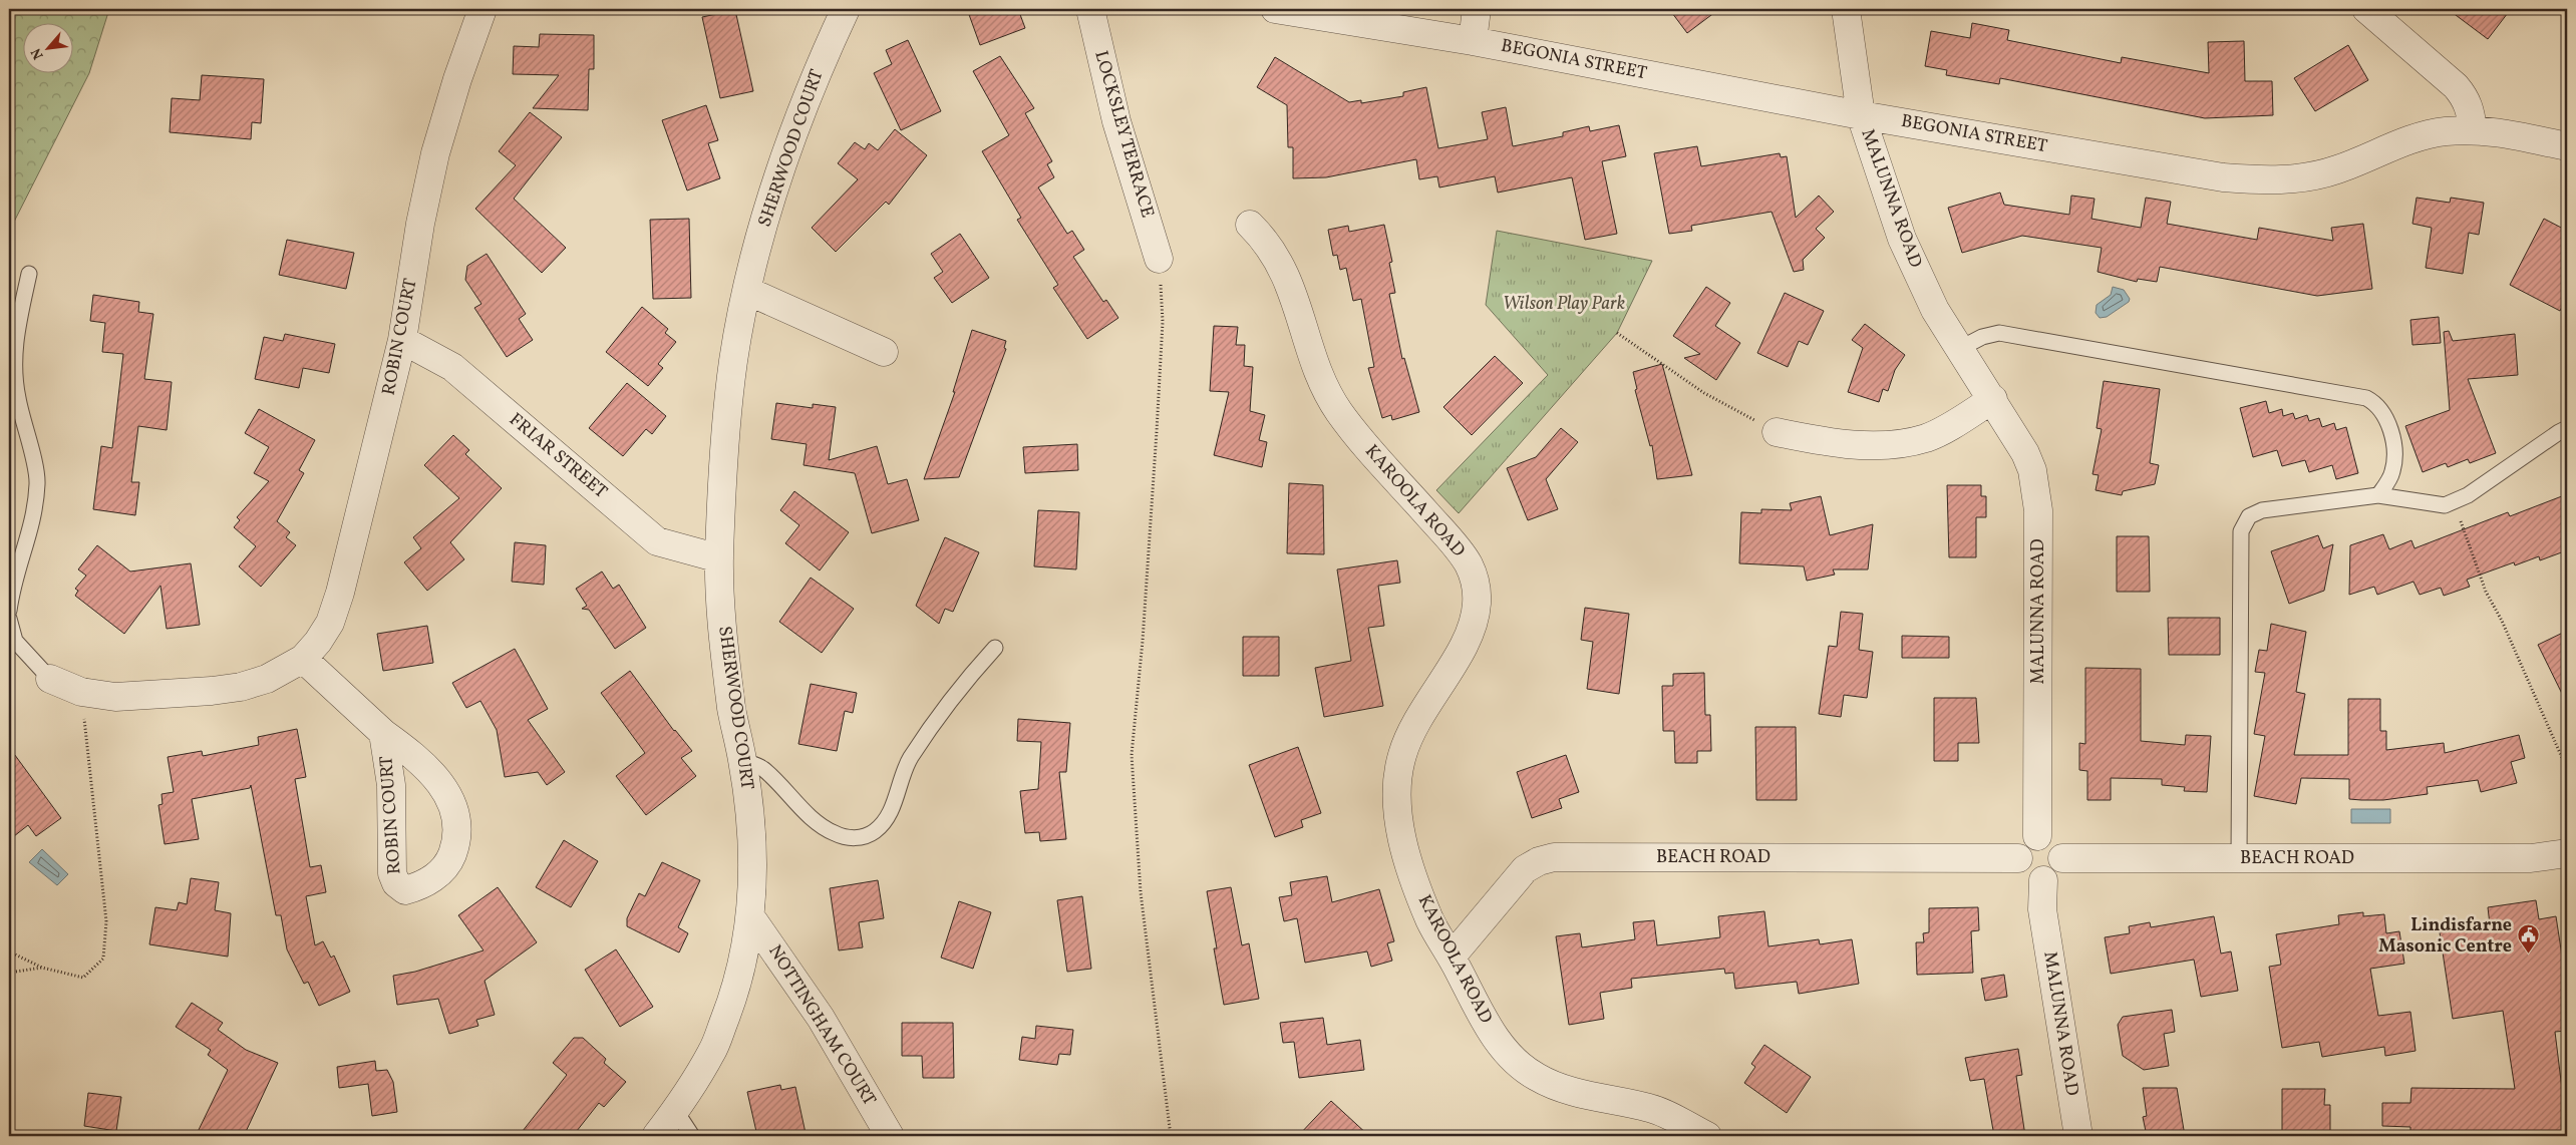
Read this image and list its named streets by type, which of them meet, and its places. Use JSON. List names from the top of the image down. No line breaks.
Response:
{"streets":{"street":["BEGONIA STREET","LOCKSLEY TERRACE","SHERWOOD COURT","MALUNNA ROAD","ROBIN COURT","FRIAR STREET","KAROOLA ROAD","BEACH ROAD","NOTTINGHAM COURT"]},"crossings":[["BEGONIA STREET","MALUNNA ROAD"],["SHERWOOD COURT","FRIAR STREET"],["SHERWOOD COURT","NOTTINGHAM COURT"],["MALUNNA ROAD","BEACH ROAD"],["ROBIN COURT","FRIAR STREET"],["KAROOLA ROAD","BEACH ROAD"]],"parks":["Wilson Play Park"],"places":{"public building":["Lindisfarne Masonic Centre"]},"north":"bottom left"}
